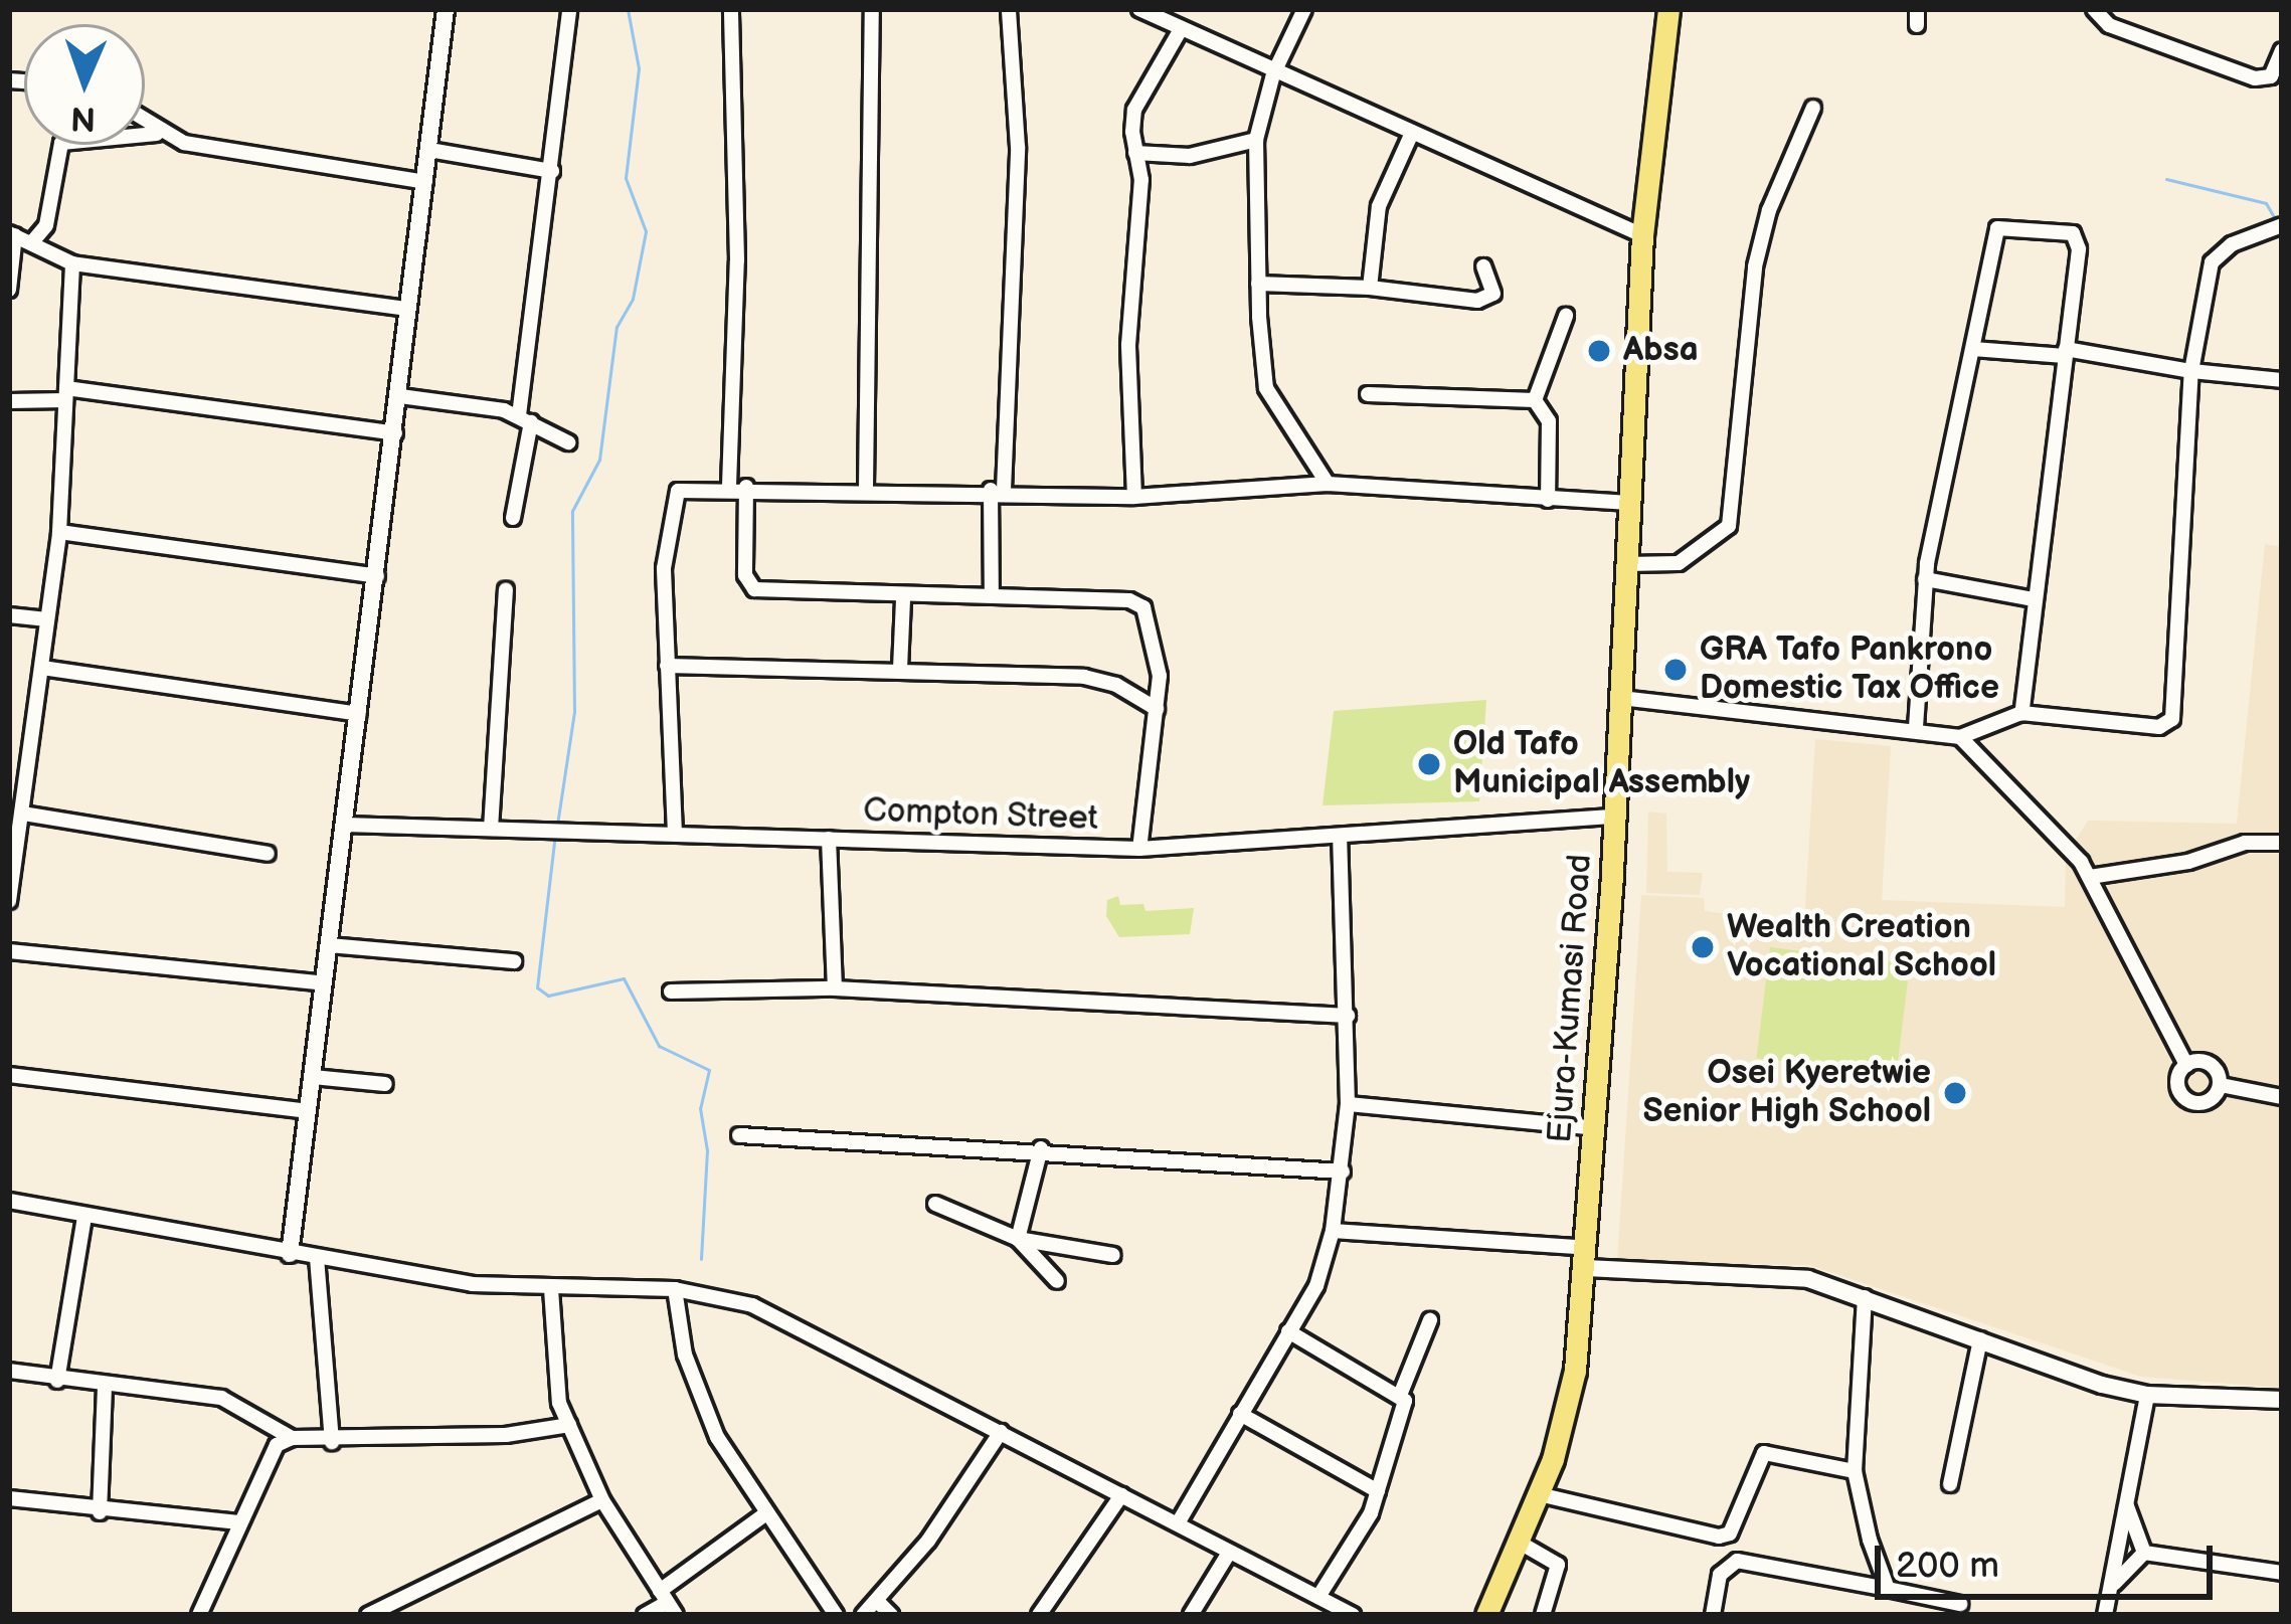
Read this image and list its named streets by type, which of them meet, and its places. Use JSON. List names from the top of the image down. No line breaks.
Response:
{"streets":{"main road":["Ejura-Kumasi Road"],"street":["Compton Street"]},"crossings":[["Compton Street","Ejura-Kumasi Road"]],"places":["Absa","GRA Tafo Pankrono Domestic Tax Office","Old Tafo Municipal Assembly","Wealth Creation Vocational School","Osei Kyeretwie Senior High School"],"scale_bar":"200 m","north":"bottom"}
